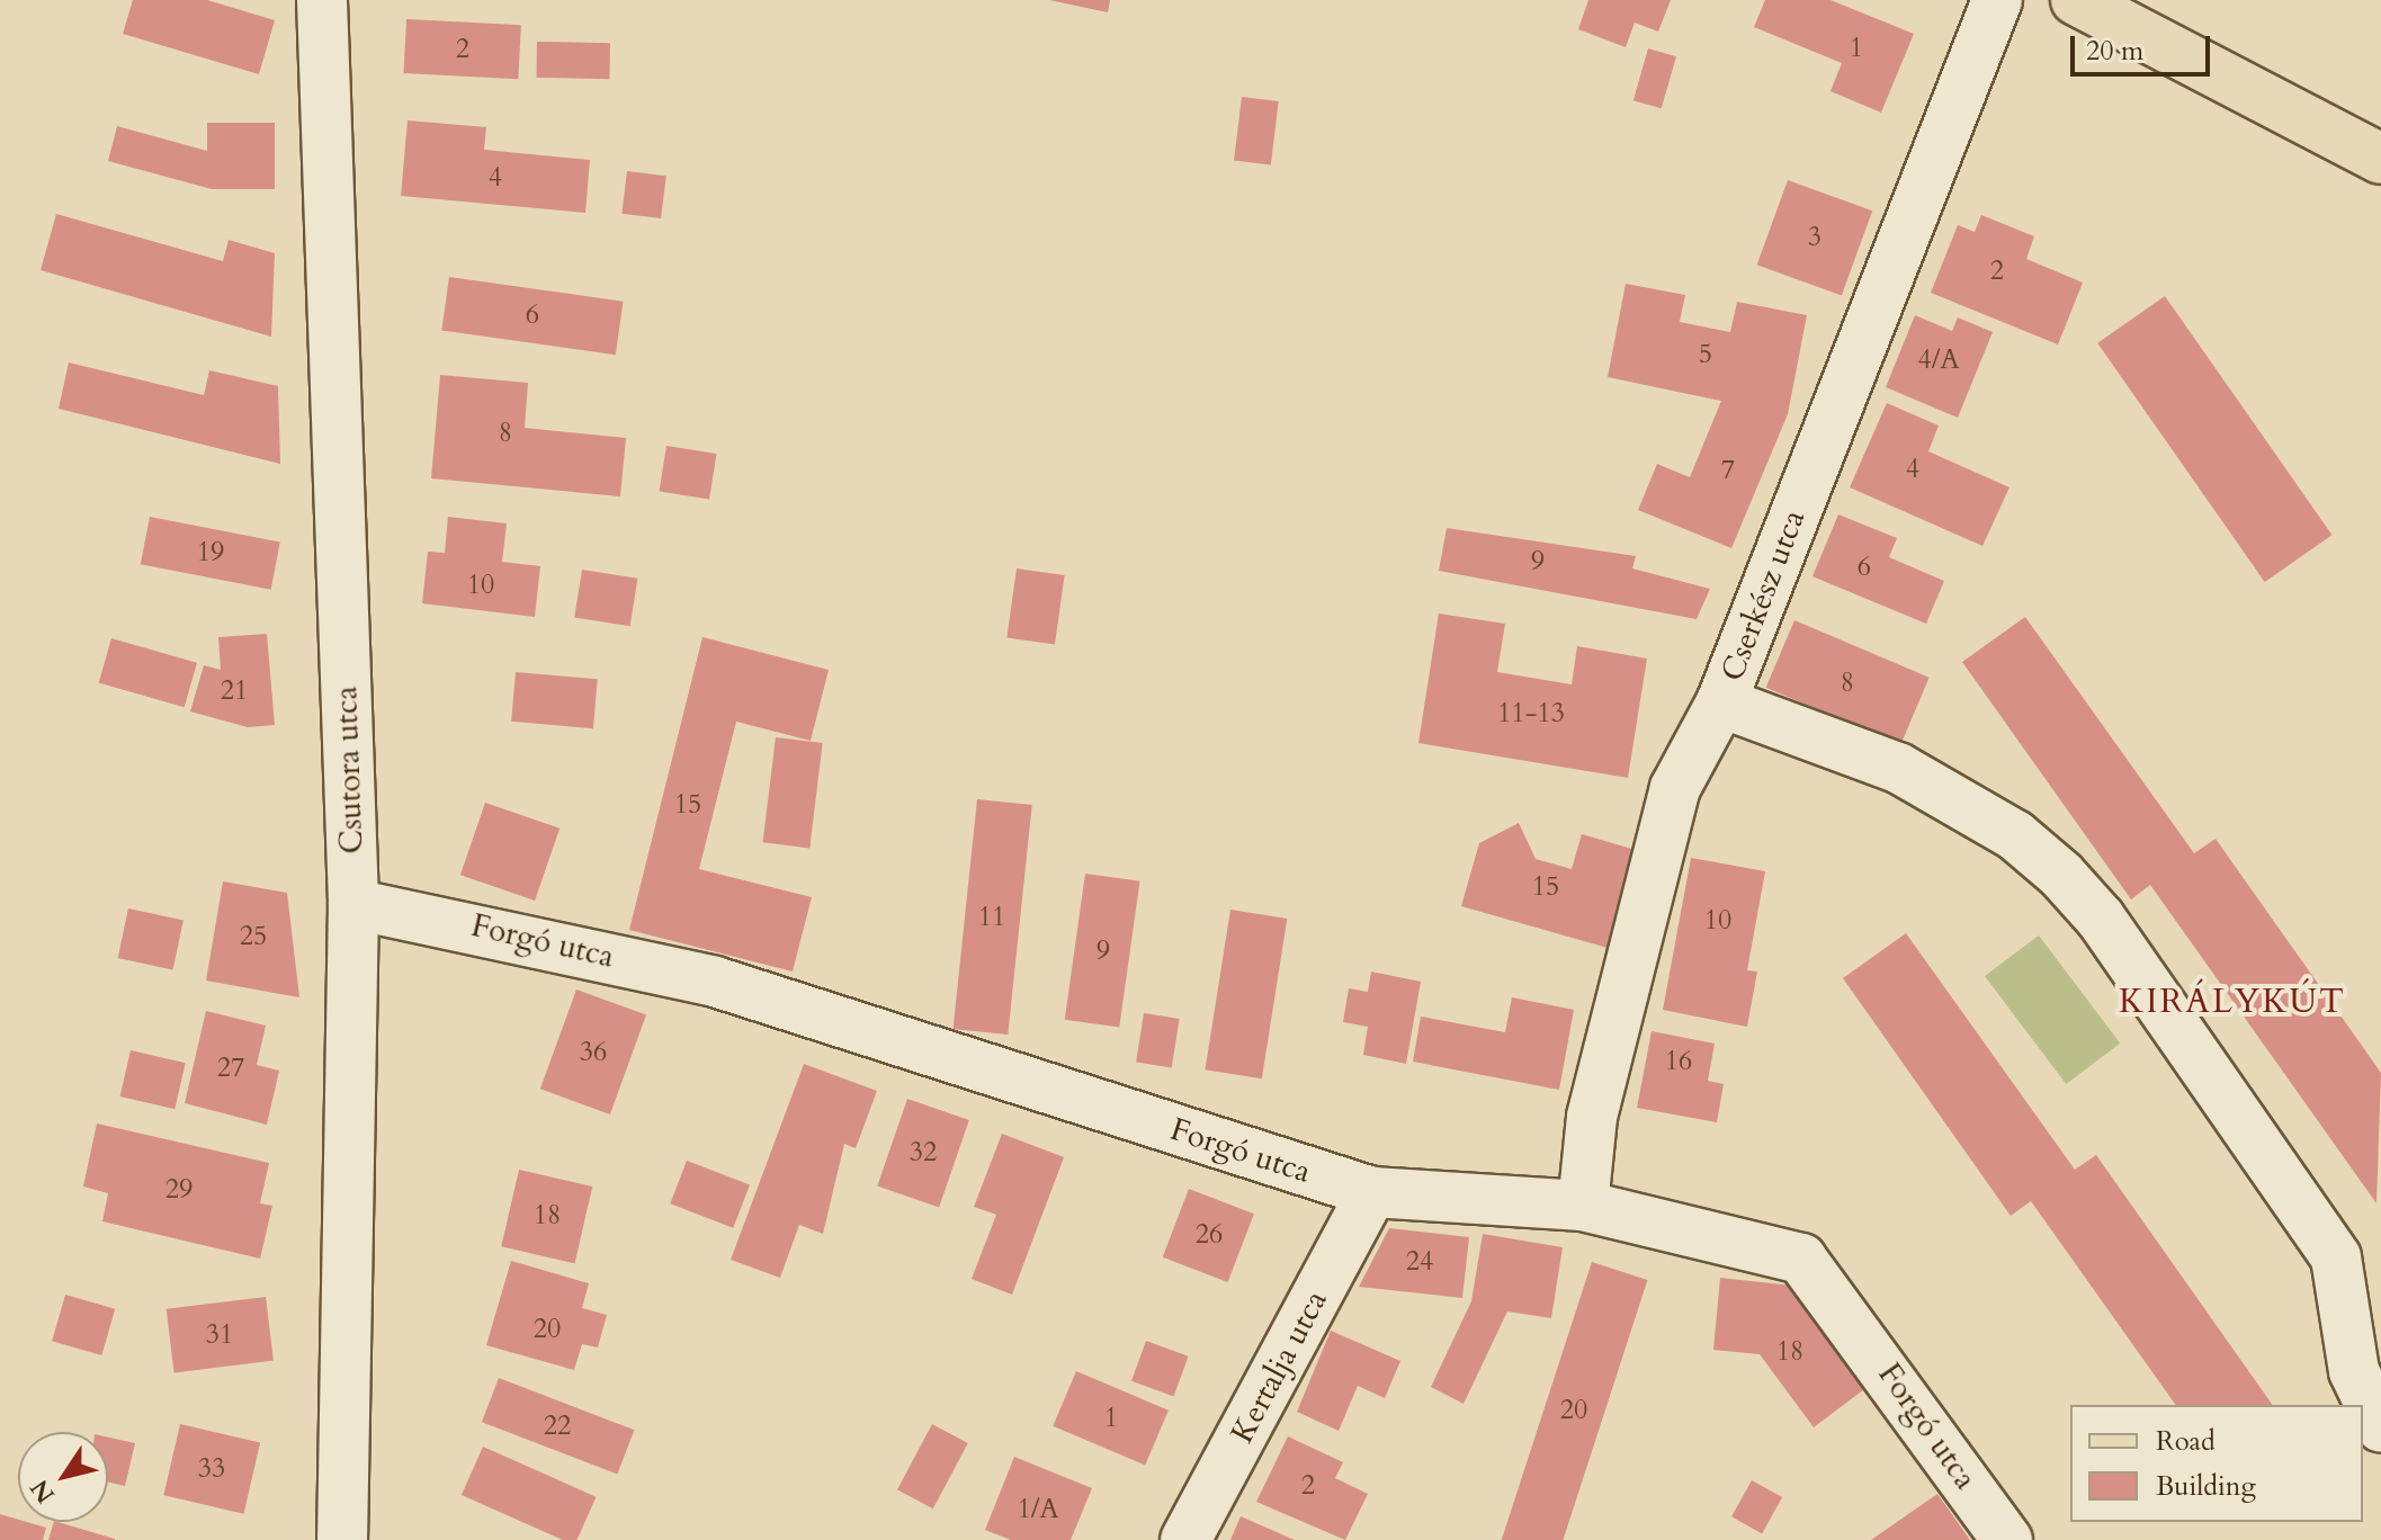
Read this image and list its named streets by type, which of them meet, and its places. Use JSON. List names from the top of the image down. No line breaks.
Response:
{"streets":{"street":["Cserkész utca","Csutora utca","Forgó utca","Kertalja utca"]},"crossings":[["Cserkész utca","Forgó utca"],["Csutora utca","Forgó utca"],["Forgó utca","Kertalja utca"]],"districts":["KIRÁLYKÚT"],"house_numbers":["1","2","4","3","2","6","5","4/A","8","4","7","19","9","6","10","8","21","11-13","15","15","11","10","25","9","36","16","27","32","29","18","26","24","20","31","18","20","1","22","33","2","1/A"],"legend":["Road","Building"],"scale_bar":"20 m","north":"bottom left"}
